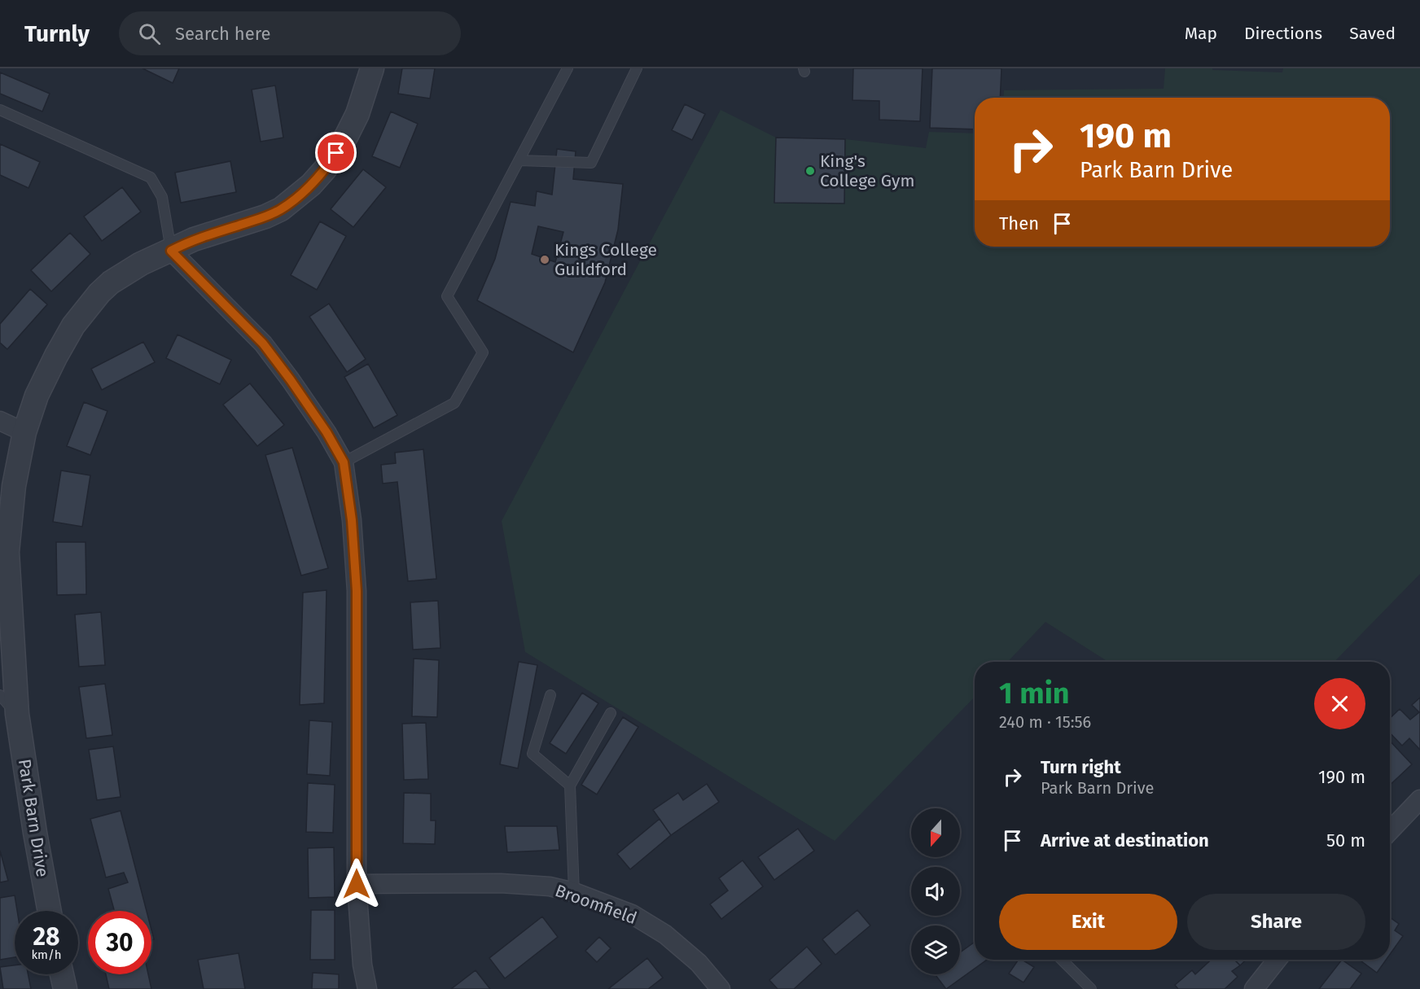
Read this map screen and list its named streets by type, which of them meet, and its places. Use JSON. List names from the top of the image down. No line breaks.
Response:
{"streets":{"street":["Park Barn Drive","Broomfield"]},"places":["King's College Gym","Kings College Guildford"],"north":"bottom","page":{"header":"Turnly","search":"Search here","nav":["Map","Directions","Saved"],"turn":["190 m","Park Barn Drive"],"then":"Then","heading":["1 min","240 m · 15:56"],"list":[{"name":"Turn right","note":"Park Barn Drive","value":"190 m"},{"name":"Arrive at destination","value":"50 m"}],"buttons":["Exit","Share"],"speed":"28 km/h","limit":"30"}}
